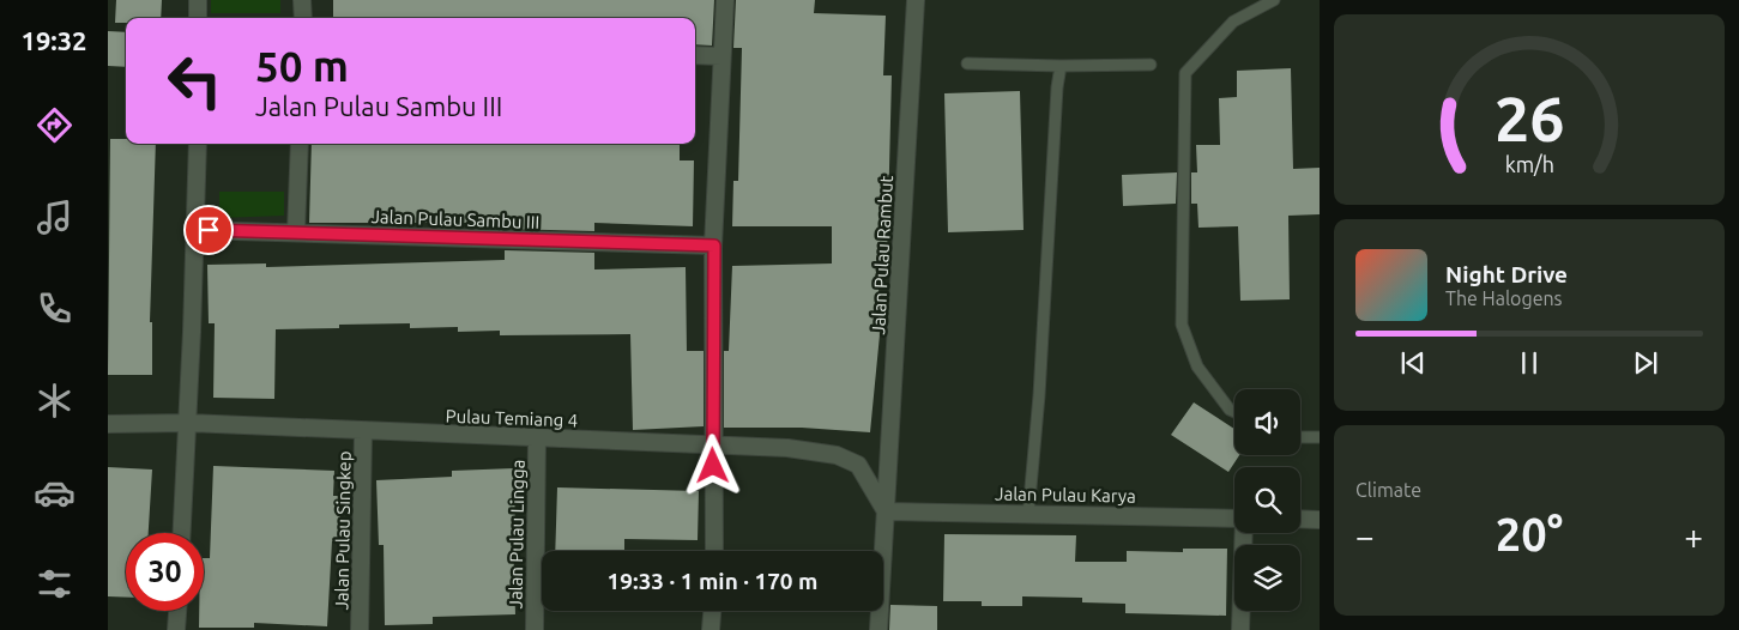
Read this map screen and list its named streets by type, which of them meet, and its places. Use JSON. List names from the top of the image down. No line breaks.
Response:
{"streets":{"street":["Jalan Pulau Sambu III","Jalan Pulau Rambut","Pulau Temiang 4","Jalan Pulau Karya","Jalan Pulau Singkep","Jalan Pulau Lingga"]},"crossings":[["Jalan Pulau Rambut","Pulau Temiang 4"],["Jalan Pulau Rambut","Jalan Pulau Karya"],["Pulau Temiang 4","Jalan Pulau Karya"],["Pulau Temiang 4","Jalan Pulau Singkep"],["Pulau Temiang 4","Jalan Pulau Lingga"]],"page":{"tabs":"19:32","turn":["50 m","Jalan Pulau Sambu III"],"song":["Night Drive","The Halogens"],"tile":"Climate","heat":["−","20°","+"],"limit":"30","trip":"19:33 · 1 min · 170 m","gauge":["26","km/h"]}}
